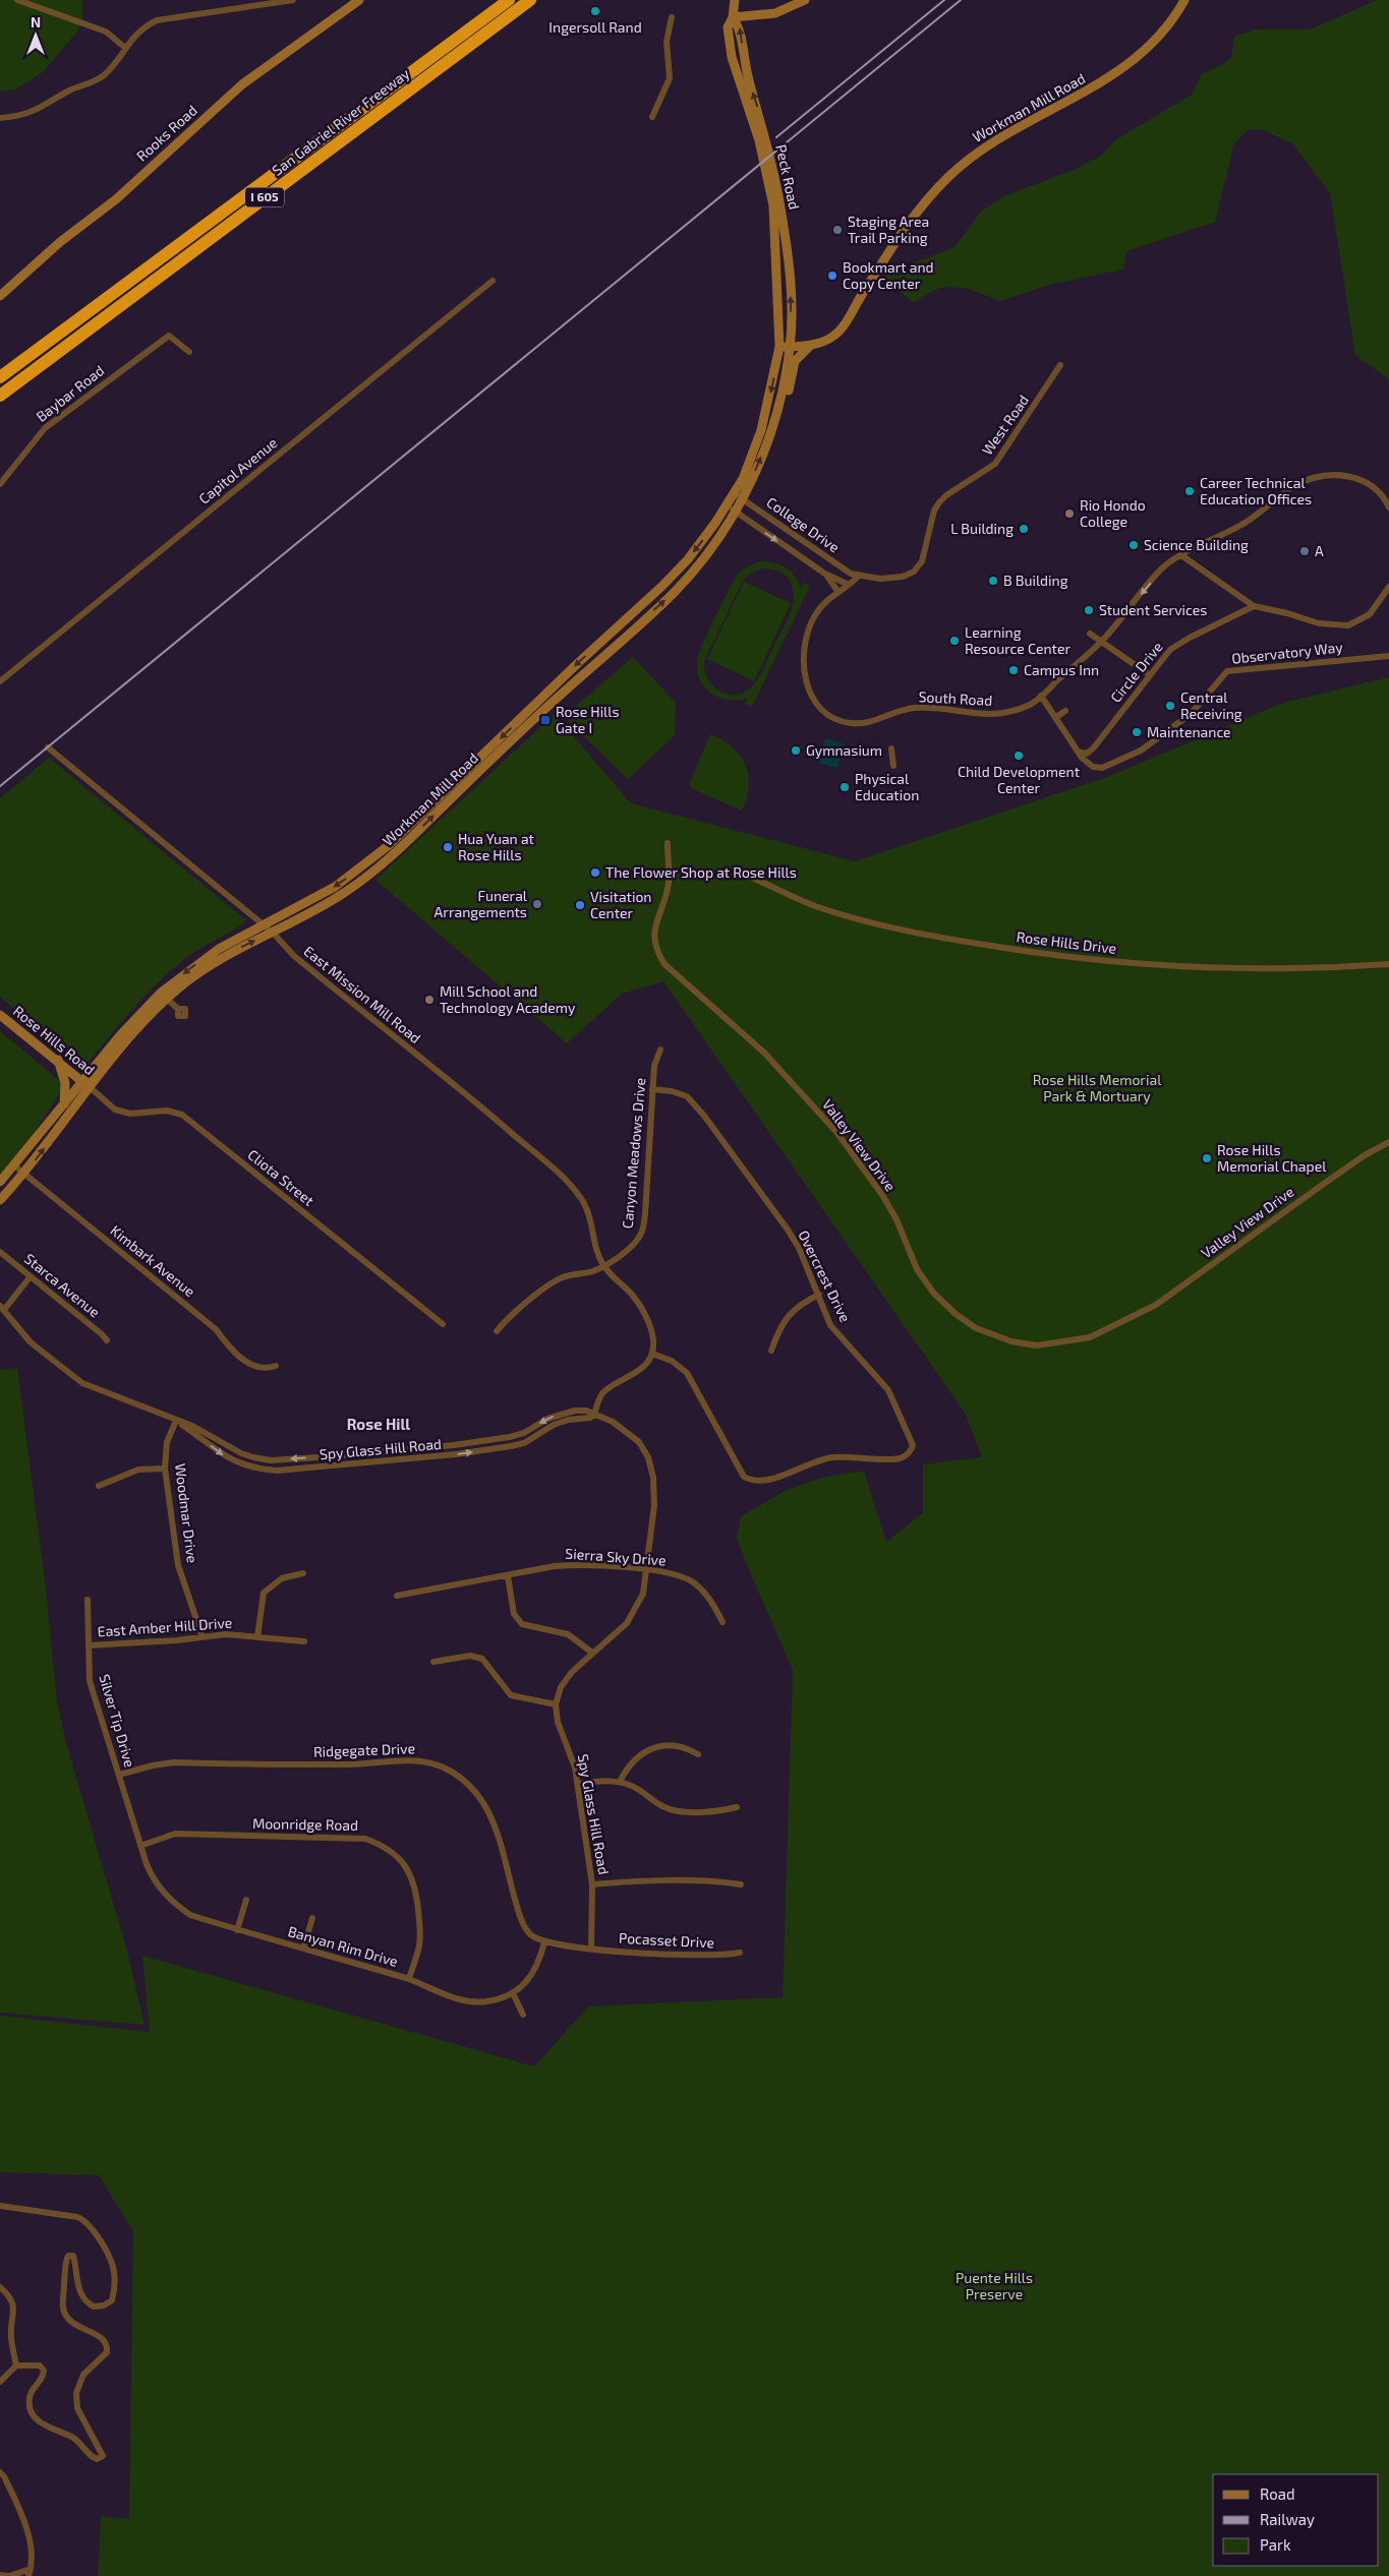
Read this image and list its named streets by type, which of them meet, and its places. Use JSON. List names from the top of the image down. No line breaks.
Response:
{"streets":{"highway":["San Gabriel River Freeway","I 605"],"main road":["Workman Mill Road","Rooks Road","Peck Road","Rose Hills Road"],"street":["Baybar Road","West Road","Capitol Avenue","College Drive","Observatory Way","Circle Drive","South Road","Rose Hills Drive","East Mission Mill Road","Valley View Drive","Canyon Meadows Drive","Cliota Street","Kimbark Avenue","Overcrest Drive","Starca Avenue","Spy Glass Hill Road","Woodmar Drive","Sierra Sky Drive","East Amber Hill Drive","Silver Tip Drive","Ridgegate Drive","Moonridge Road","Pocasset Drive","Banyan Rim Drive"]},"crossings":[["Workman Mill Road","Peck Road"],["Workman Mill Road","College Drive"],["Workman Mill Road","East Mission Mill Road"],["Workman Mill Road","Rose Hills Road"],["Workman Mill Road","Cliota Street"],["Workman Mill Road","Kimbark Avenue"],["West Road","College Drive"],["Observatory Way","Circle Drive"],["Observatory Way","South Road"],["East Mission Mill Road","Canyon Meadows Drive"],["East Mission Mill Road","Overcrest Drive"],["Rose Hills Road","Cliota Street"],["Canyon Meadows Drive","Overcrest Drive"],["Spy Glass Hill Road","Woodmar Drive"],["Spy Glass Hill Road","Sierra Sky Drive"],["Spy Glass Hill Road","Pocasset Drive"],["Woodmar Drive","East Amber Hill Drive"],["East Amber Hill Drive","Silver Tip Drive"],["Silver Tip Drive","Ridgegate Drive"],["Silver Tip Drive","Moonridge Road"],["Silver Tip Drive","Banyan Rim Drive"],["Ridgegate Drive","Banyan Rim Drive"],["Moonridge Road","Banyan Rim Drive"]],"districts":["Rose Hill"],"parks":["Rose Hills Memorial Park & Mortuary","Puente Hills Preserve"],"places":{"other":["Ingersoll Rand","Staging Area Trail Parking","Bookmart and Copy Center","Career Technical Education Offices","Rio Hondo College","L Building","Science Building","A","B Building","Student Services","Learning Resource Center","Campus Inn","Central Receiving","Maintenance","Gymnasium","Child Development Center","Physical Education","Hua Yuan at Rose Hills","The Flower Shop at Rose Hills","Funeral Arrangements","Visitation Center","Mill School and Technology Academy","Rose Hills Memorial Chapel"],"transit":["Rose Hills Gate I"]},"legend":["Road","Railway","Park"],"north":"top"}
